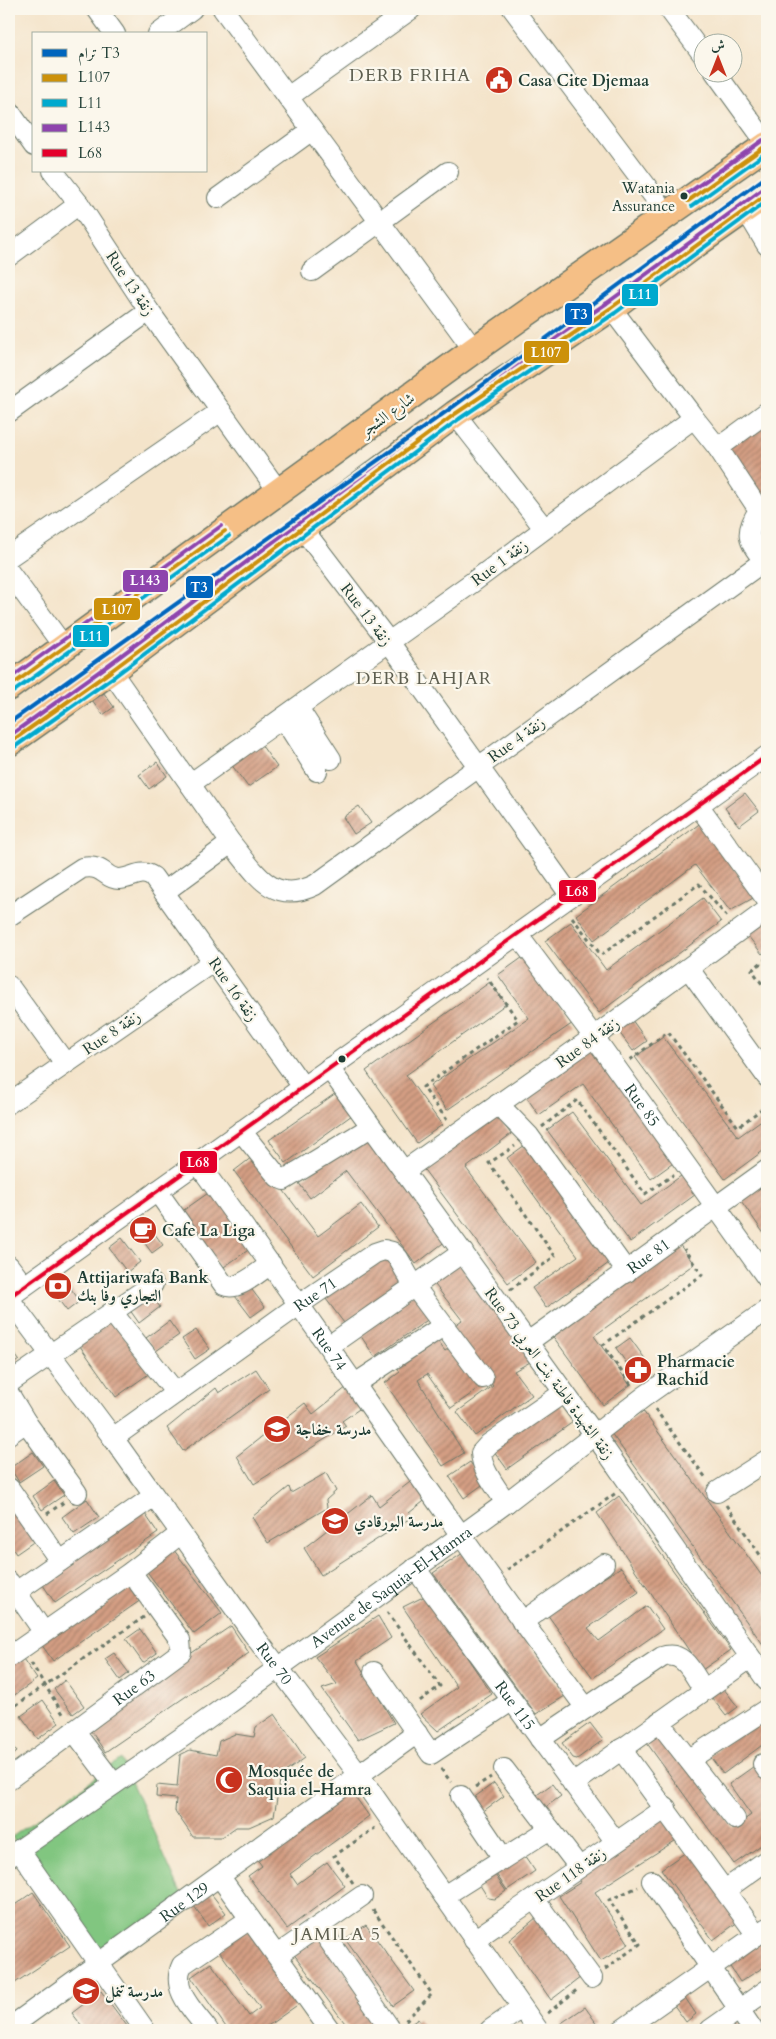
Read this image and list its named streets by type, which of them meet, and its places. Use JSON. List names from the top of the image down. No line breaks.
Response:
{"streets":{"main road":["شارع الشجر"],"street":["Rue 13 زنقة","Rue 1 زنقة","Rue 4 زنقة","Rue 16 زنقة","Rue 8 زنقة","Rue 84 زنقة","Rue 85","Rue 81","Rue 71","Rue 74","Rue 73 زنقة الشهيدة فاطنة بنت العربي","Avenue de Saquia-El-Hamra","Rue 70","Rue 63","Rue 115","Rue 118 زنقة","Rue 129"]},"crossings":[["Rue 13 زنقة","شارع الشجر"],["Rue 13 زنقة","Rue 1 زنقة"],["Rue 13 زنقة","Rue 4 زنقة"],["Rue 16 زنقة","Rue 8 زنقة"],["Rue 84 زنقة","Rue 85"],["Rue 84 زنقة","Rue 73 زنقة الشهيدة فاطنة بنت العربي"],["Rue 85","Rue 81"],["Rue 81","Rue 73 زنقة الشهيدة فاطنة بنت العربي"],["Rue 71","Rue 74"],["Rue 71","Rue 70"],["Rue 74","Avenue de Saquia-El-Hamra"],["Rue 73 زنقة الشهيدة فاطنة بنت العربي","Avenue de Saquia-El-Hamra"],["Avenue de Saquia-El-Hamra","Rue 70"],["Avenue de Saquia-El-Hamra","Rue 115"],["Rue 70","Rue 118 زنقة"],["Rue 70","Rue 129"],["Rue 115","Rue 118 زنقة"]],"districts":["DERB FRIHA","DERB LAHJAR","JAMILA 5"],"places":{"public building":["Casa Cite Djemaa"],"other":["Watania Assurance"],"cafe":["Cafe La Liga"],"bank":["Attijariwafa Bank التجاري وفا بنك"],"pharmacy":["Pharmacie Rachid"],"school or university":["مدرسة خفاجة","مدرسة البورقادي","مدرسة تنمل"],"mosque":["Mosquée de Saquia el-Hamra"]},"lines":["transit line L143","transit line L107","transit line L11","tram line T3","transit line L68"],"legend":["ترام T3","L107","L11","L143","L68"],"north":"top"}
